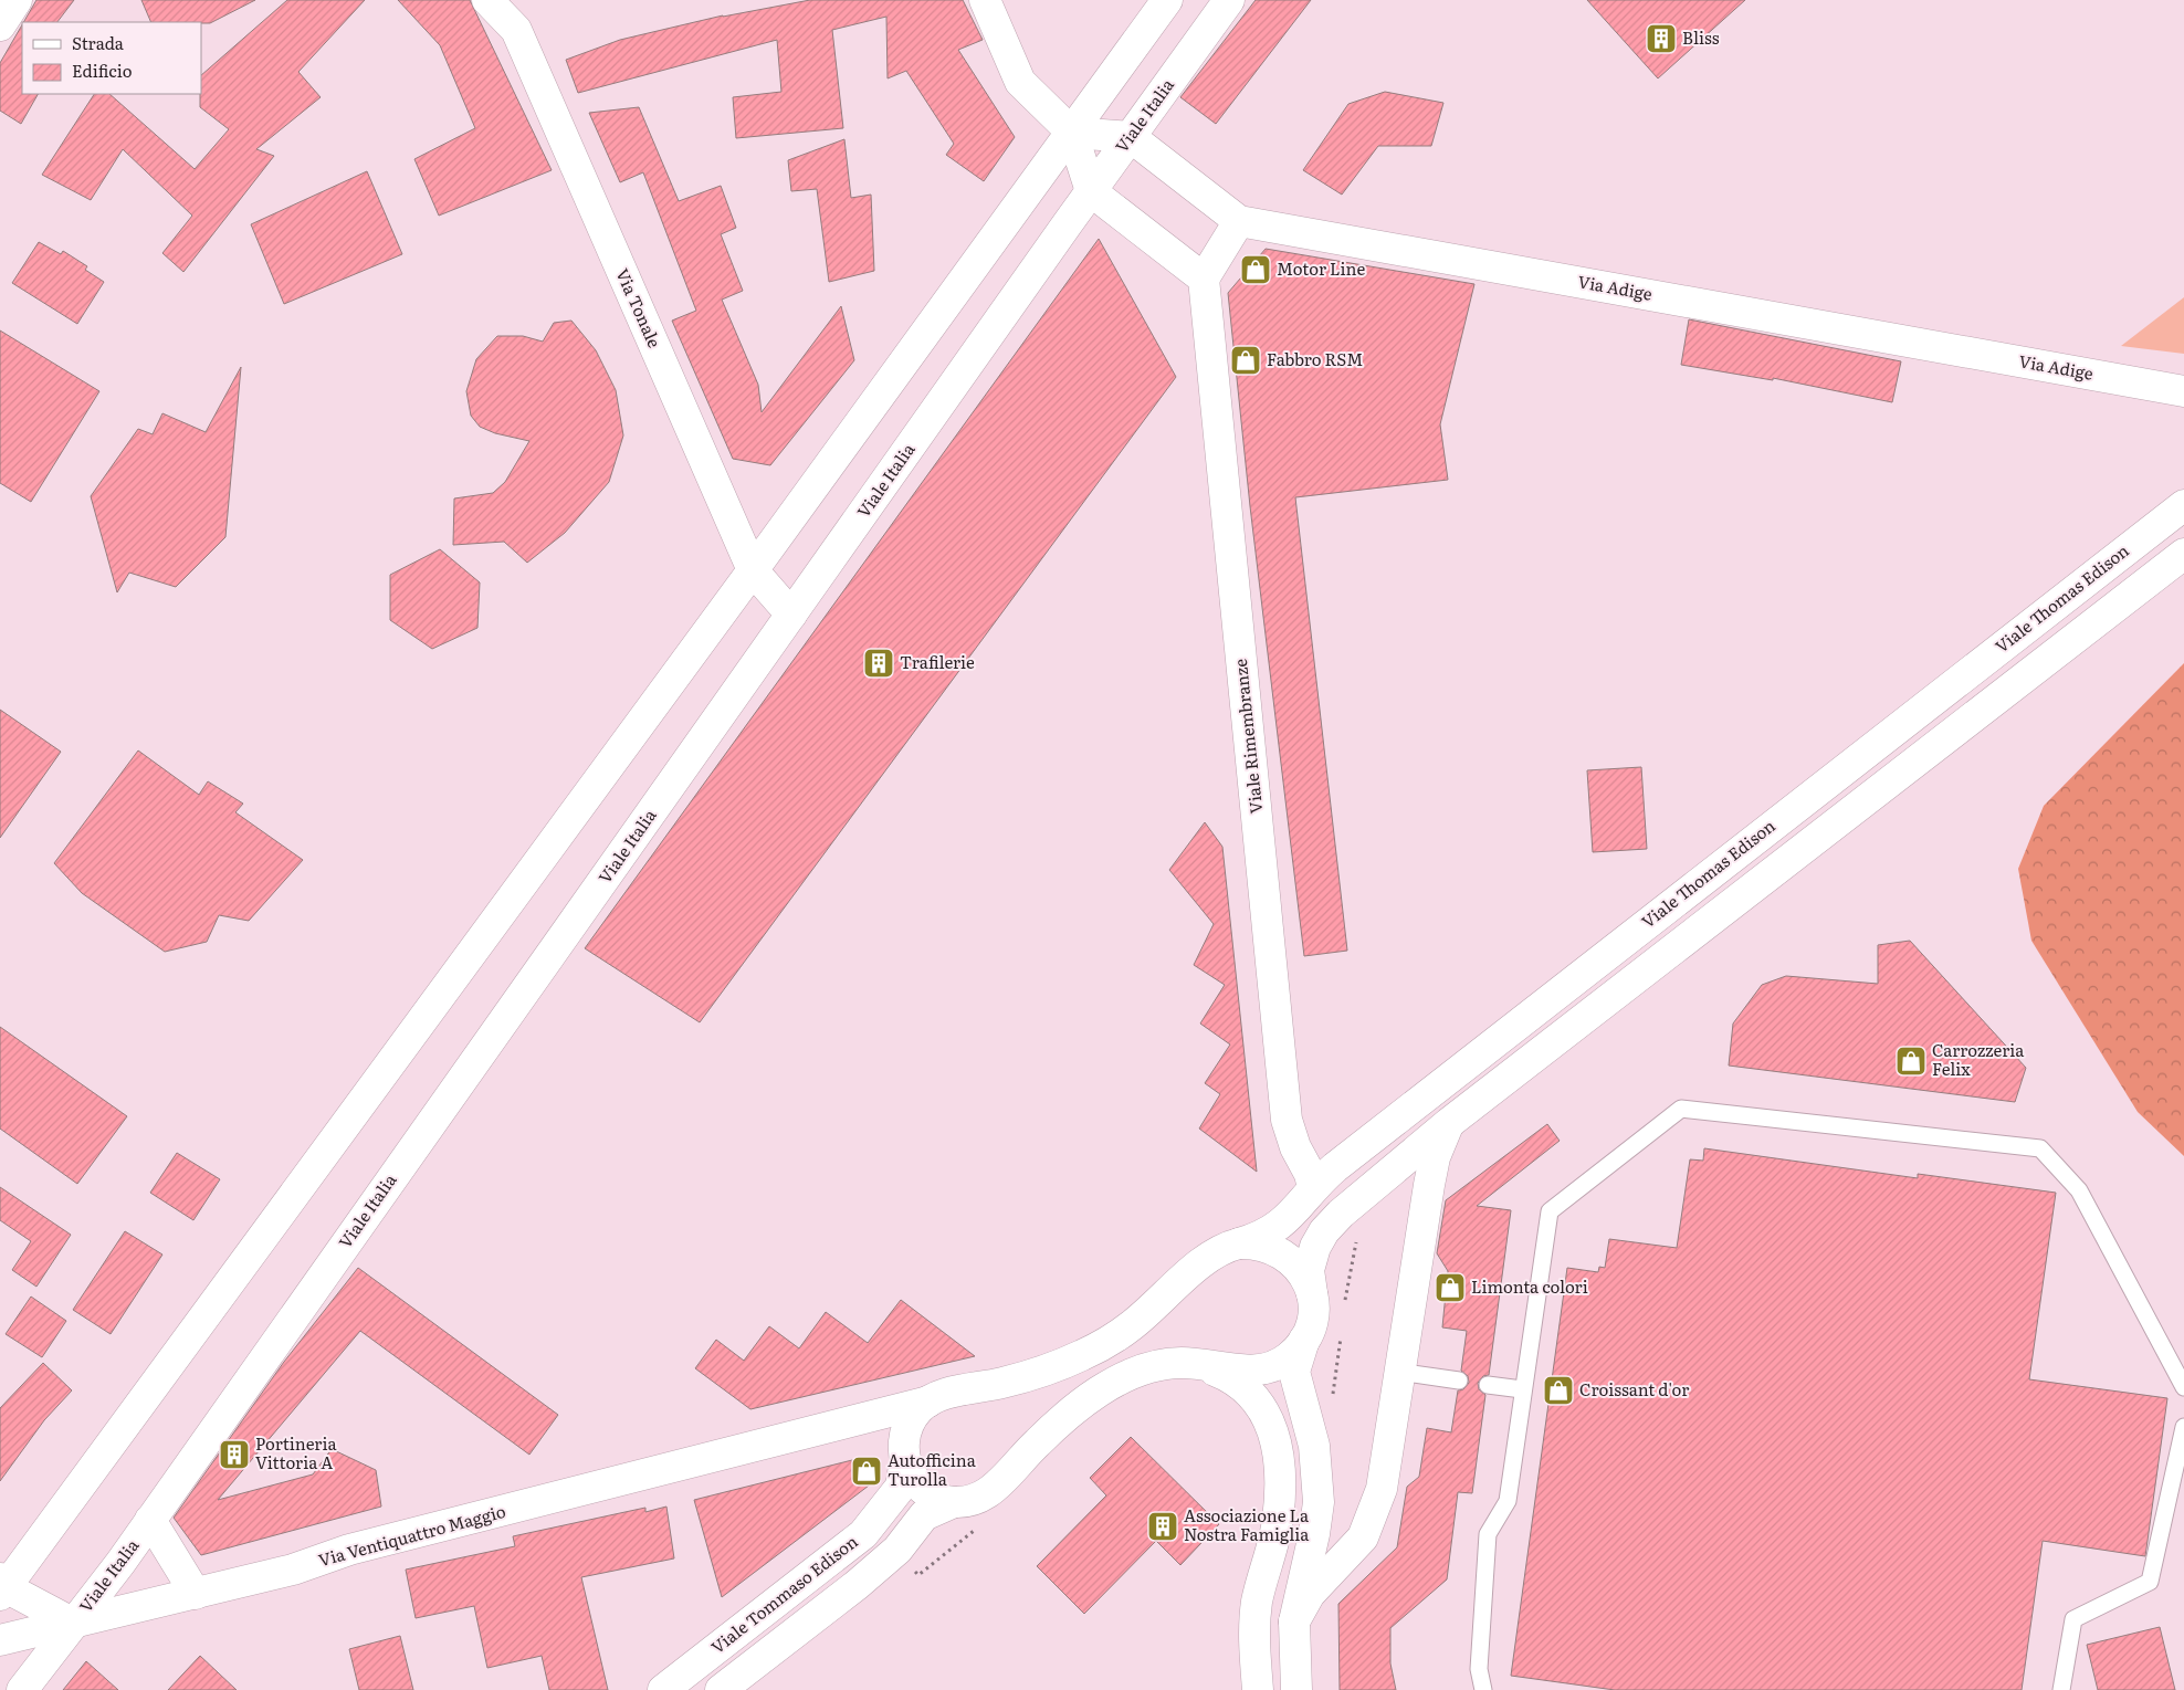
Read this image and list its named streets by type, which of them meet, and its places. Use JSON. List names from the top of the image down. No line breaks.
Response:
{"streets":{"street":["Viale Italia","Via Adige","Via Tonale","Viale Thomas Edison","Viale Rimembranze","Via Ventiquattro Maggio","Viale Tommaso Edison"]},"crossings":[["Viale Italia","Via Adige"],["Viale Italia","Via Tonale"],["Viale Italia","Via Ventiquattro Maggio"],["Viale Thomas Edison","Viale Rimembranze"],["Viale Thomas Edison","Via Ventiquattro Maggio"],["Viale Thomas Edison","Viale Tommaso Edison"],["Via Ventiquattro Maggio","Viale Tommaso Edison"]],"places":{"building":["Bliss","Trafilerie","Portineria Vittoria A","Associazione La Nostra Famiglia"],"shop":["Motor Line","Fabbro RSM","Carrozzeria Felix","Limonta colori","Croissant d'or","Autofficina Turolla"]},"legend":["Strada","Edificio"]}
